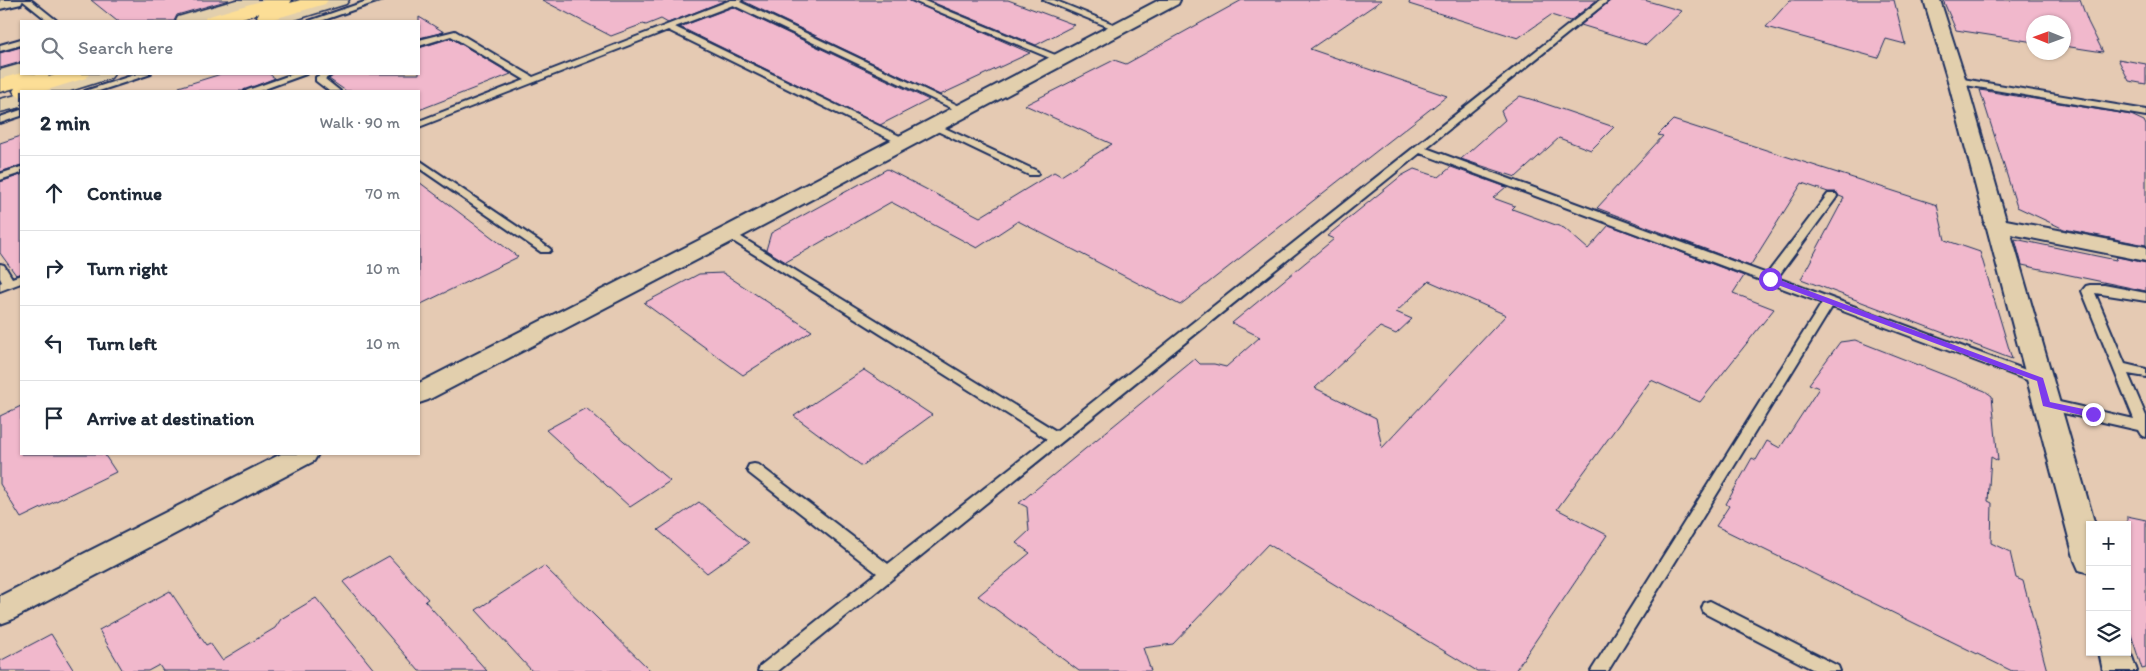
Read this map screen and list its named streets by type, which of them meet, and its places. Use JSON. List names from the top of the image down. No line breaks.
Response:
{"north":"left","page":{"search":"Search here","heading":["2 min","Walk · 90 m"],"list":[["Continue","70 m"],["Turn right","10 m"],["Turn left","10 m"],"Arrive at destination"],"map_buttons":["+","−"]}}
